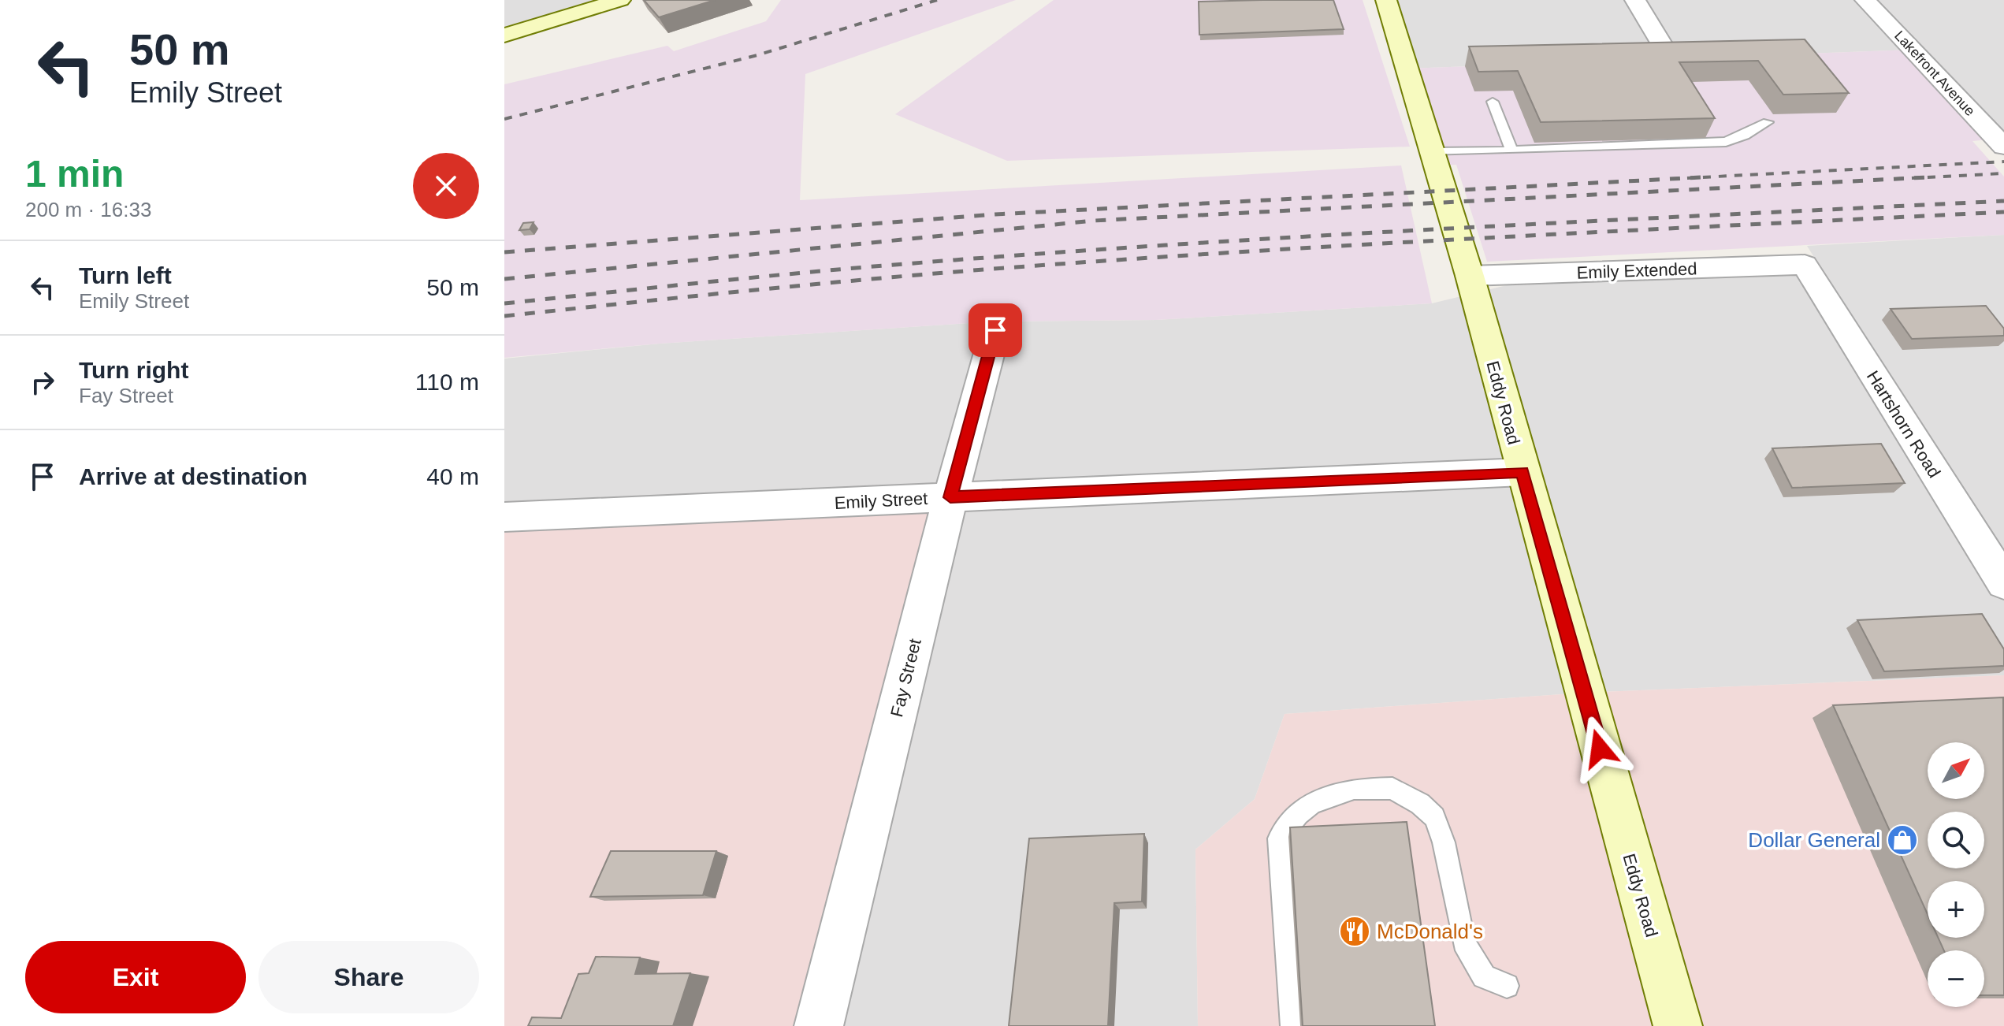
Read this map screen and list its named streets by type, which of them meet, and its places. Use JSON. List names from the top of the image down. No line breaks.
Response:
{"streets":{"street":["Lakefront Avenue","Emily Extended","Eddy Road","Hartshorn Road","Emily Street","Fay Street"]},"crossings":[["Emily Extended","Eddy Road"],["Emily Extended","Hartshorn Road"],["Eddy Road","Emily Street"],["Emily Street","Fay Street"]],"places":{"shop":["Dollar General"],"restaurant":["McDonald's"]},"north":"top right","page":{"turn":["50 m","Emily Street"],"heading":["1 min","200 m · 16:33"],"list":[{"name":"Turn left","note":"Emily Street","value":"50 m"},{"name":"Turn right","note":"Fay Street","value":"110 m"},{"name":"Arrive at destination","value":"40 m"}],"map_buttons":["+","−"],"buttons":["Exit","Share"]}}
